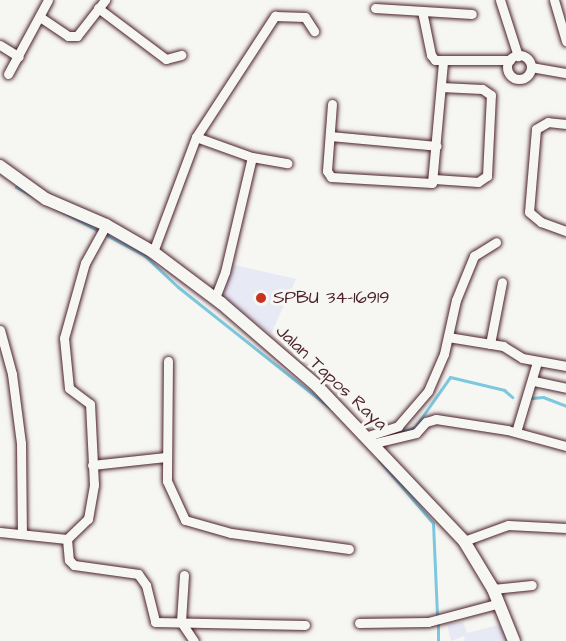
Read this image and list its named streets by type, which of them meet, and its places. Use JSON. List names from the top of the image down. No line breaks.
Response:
{"streets":{"main road":["Jalan Tapos Raya"]},"places":["SPBU 34-16919"]}
